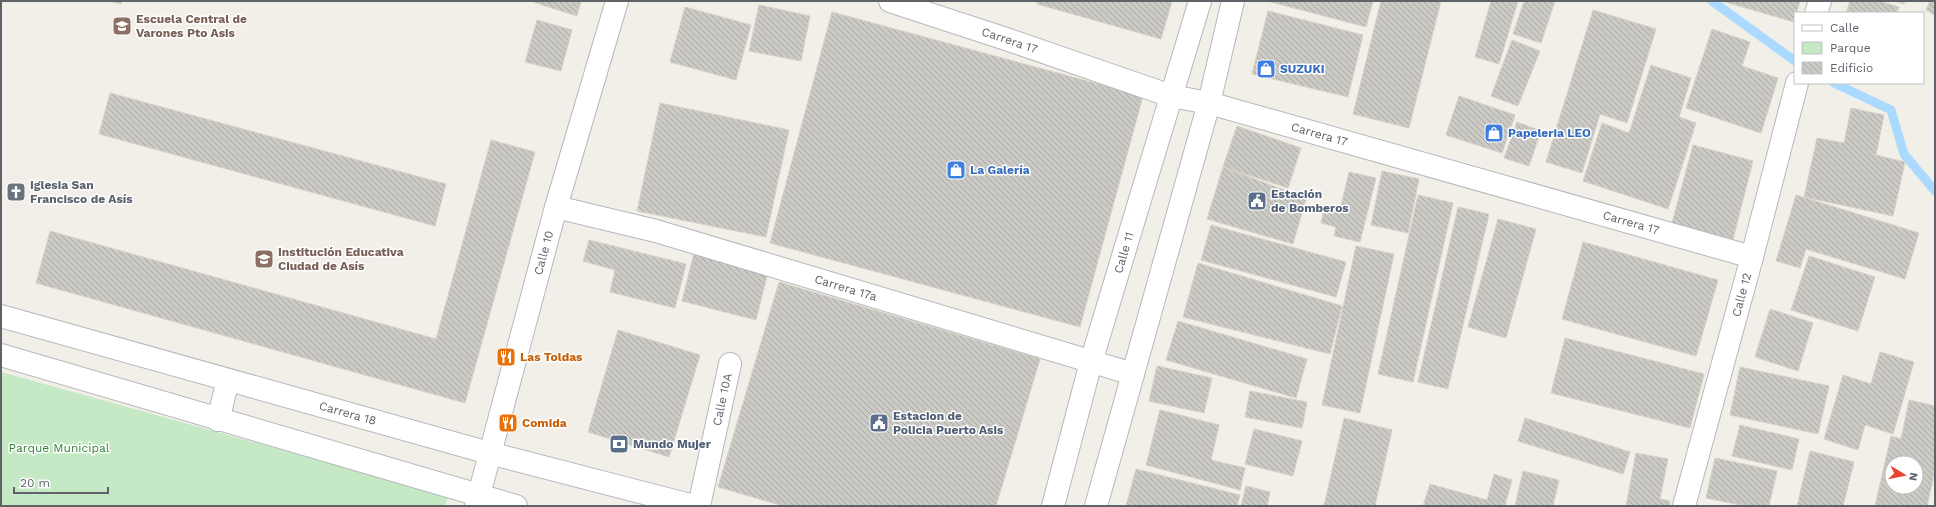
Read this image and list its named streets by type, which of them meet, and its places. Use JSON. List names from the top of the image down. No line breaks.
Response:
{"streets":{"street":["Carrera 17","Calle 10","Calle 11","Carrera 17a","Calle 12","Calle 10A","Carrera 18"]},"crossings":[["Carrera 17","Calle 11"],["Carrera 17","Calle 12"],["Calle 10","Carrera 17a"],["Calle 10","Carrera 18"],["Calle 11","Carrera 17a"]],"parks":["Parque Municipal"],"places":{"school or university":["Escuela Central de Varones Pto Asis","Institución Educativa Ciudad de Asís"],"shop":["SUZUKI","Papeleria LEO","La Galería"],"church":["Iglesia San Francisco de Asís"],"public building":["Estación de Bomberos","Estacion de Policia Puerto Asis"],"restaurant":["Las Toldas","Comida"],"bank":["Mundo Mujer"]},"legend":["Calle","Parque","Edificio"],"scale_bar":"20 m","north":"right"}
